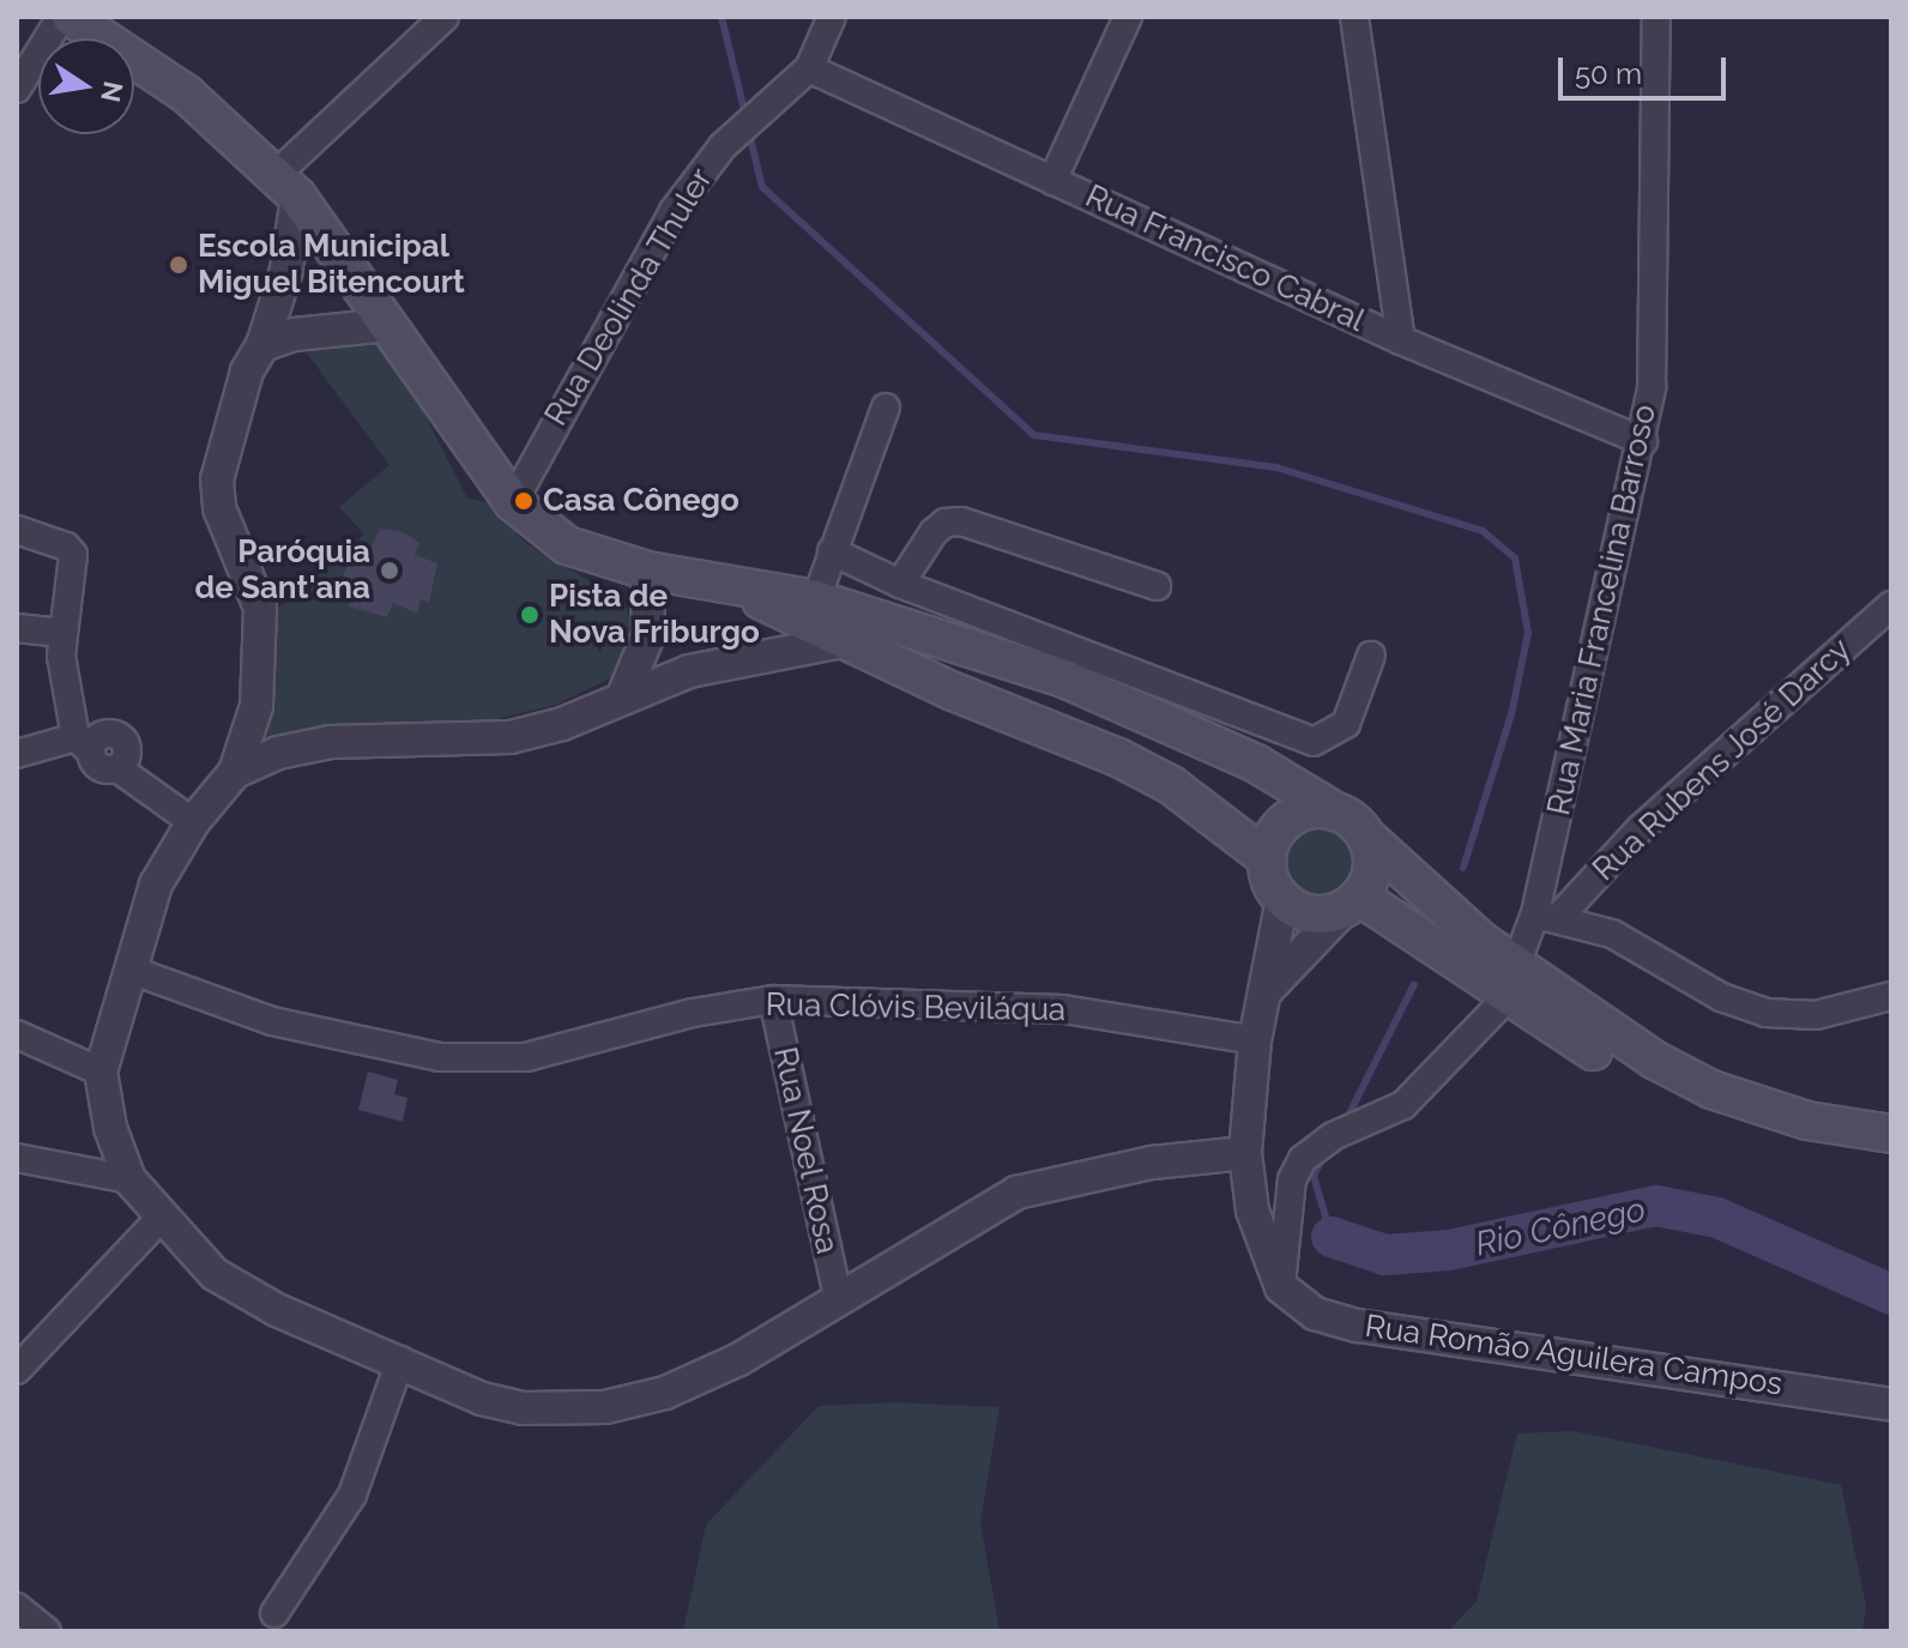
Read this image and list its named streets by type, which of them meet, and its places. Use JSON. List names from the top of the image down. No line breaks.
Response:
{"streets":{"street":["Rua Francisco Cabral","Rua Deolinda Thuler","Rua Maria Francelina Barroso","Rua Rubens José Darcy","Rua Clóvis Beviláqua","Rua Noel Rosa","Rua Romão Aguilera Campos"]},"crossings":[["Rua Francisco Cabral","Rua Deolinda Thuler"],["Rua Francisco Cabral","Rua Maria Francelina Barroso"],["Rua Maria Francelina Barroso","Rua Rubens José Darcy"],["Rua Clóvis Beviláqua","Rua Noel Rosa"]],"water":["Rio Cônego"],"places":["Escola Municipal Miguel Bitencourt","Casa Cônego","Paróquia de Sant'ana","Pista de Nova Friburgo"],"scale_bar":"50 m","north":"right"}
